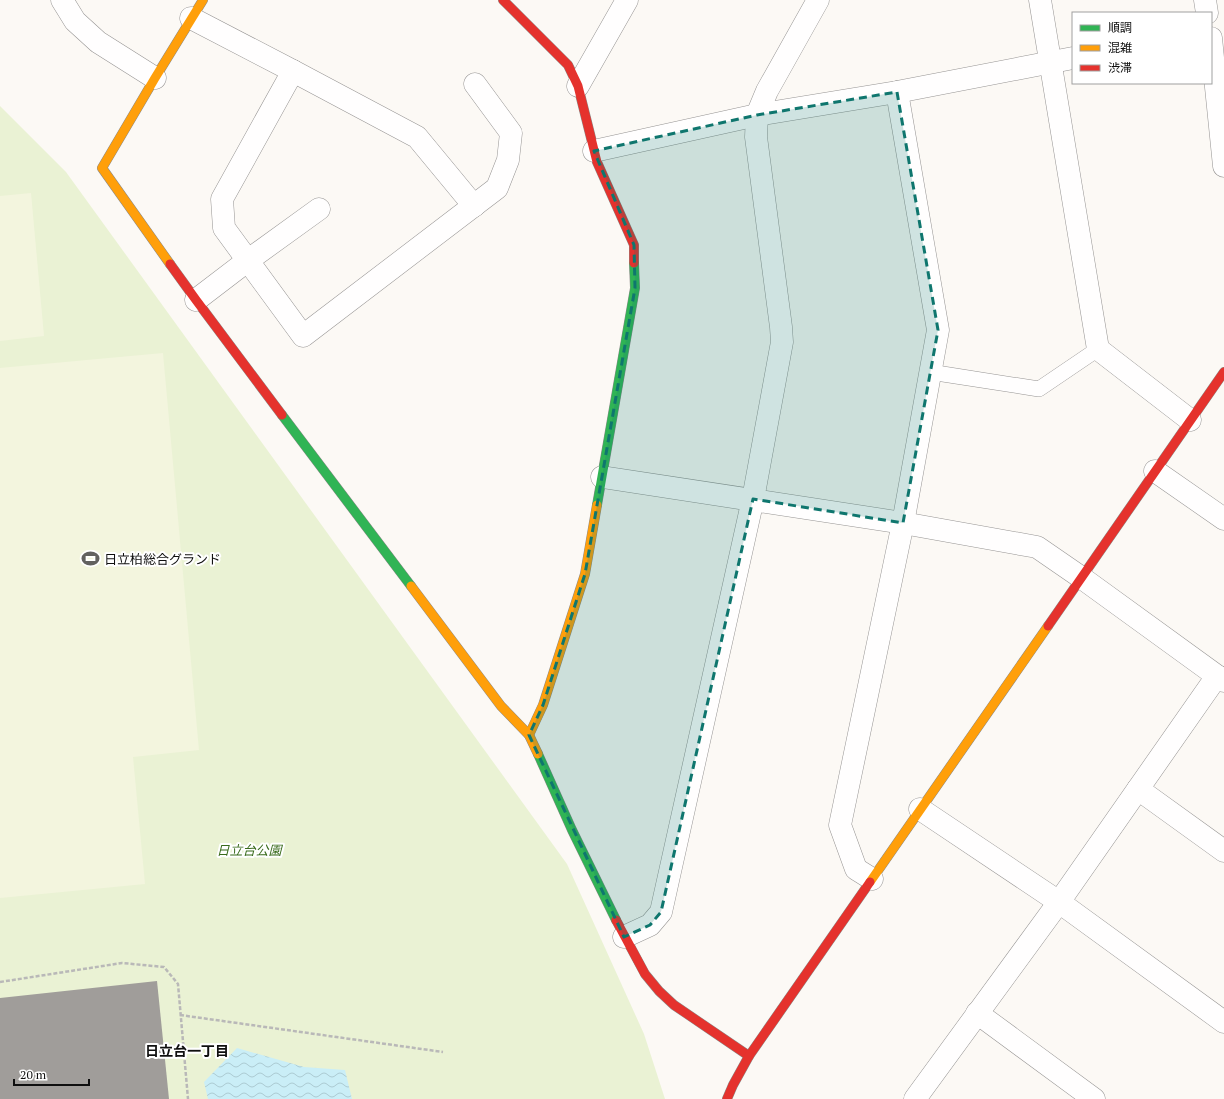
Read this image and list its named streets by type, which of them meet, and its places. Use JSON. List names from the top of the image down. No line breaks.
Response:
{"districts":["日立台一丁目"],"parks":["日立台公園"],"places":{"sports":["日立柏総合グランド"]},"legend":["順調","混雑","渋滞"],"scale_bar":"20 m"}
